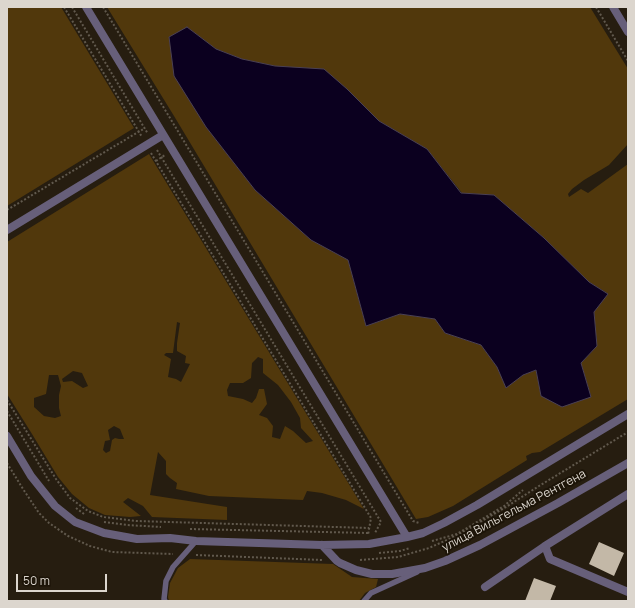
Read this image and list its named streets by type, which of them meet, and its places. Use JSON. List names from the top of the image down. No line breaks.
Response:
{"streets":{"street":["улица Вильгельма Рентгена"]},"scale_bar":"50 m"}
